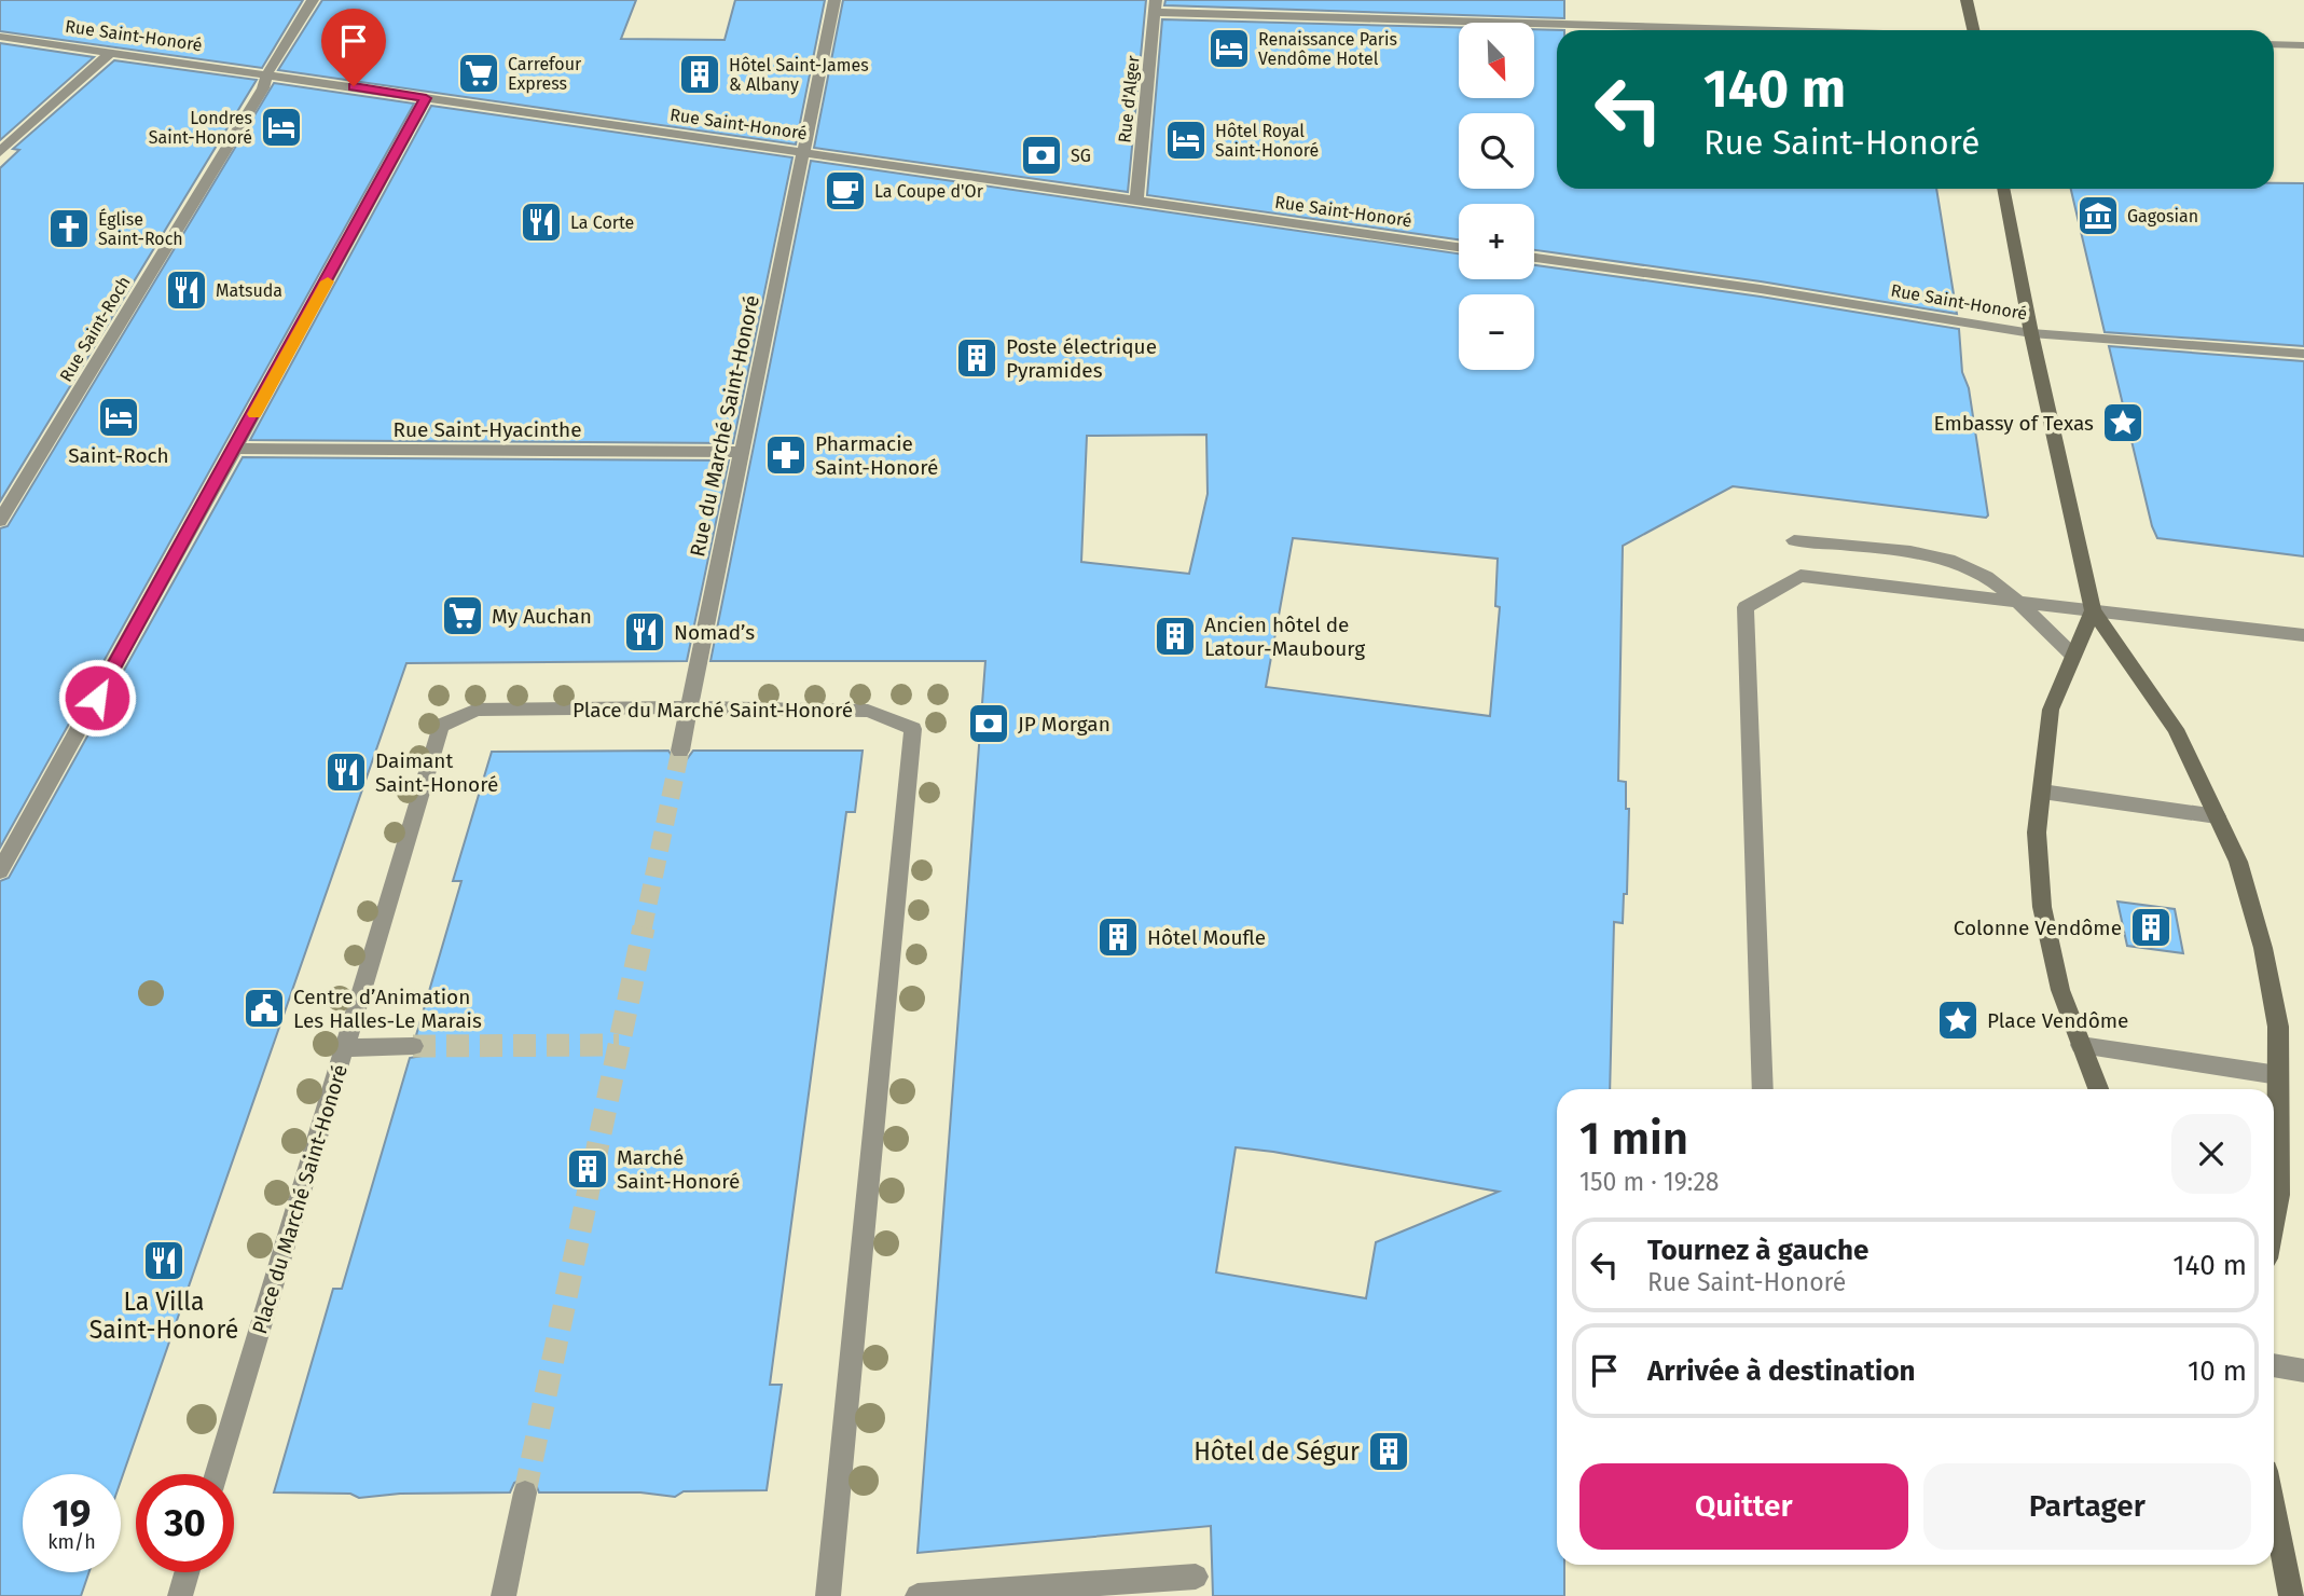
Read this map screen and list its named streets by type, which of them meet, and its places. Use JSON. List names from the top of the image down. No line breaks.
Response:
{"streets":{"street":["Rue Saint-Honoré","Rue d'Alger","Rue Saint-Roch","Rue du Marché Saint-Honoré","Rue Saint-Hyacinthe","Place du Marché Saint-Honoré"]},"crossings":[["Rue Saint-Honoré","Rue d'Alger"],["Rue Saint-Honoré","Rue Saint-Roch"],["Rue Saint-Honoré","Rue du Marché Saint-Honoré"],["Rue du Marché Saint-Honoré","Rue Saint-Hyacinthe"],["Rue du Marché Saint-Honoré","Place du Marché Saint-Honoré"]],"places":{"hotel":["Renaissance Paris Vendôme Hotel","Londres Saint-Honoré","Hôtel Royal Saint-Honoré","Saint-Roch"],"supermarket":["Carrefour Express","My Auchan"],"building":["Hôtel Saint-James & Albany","Poste électrique Pyramides","Ancien hôtel de Latour-Maubourg","Colonne Vendôme","Hôtel Moufle","Marché Saint-Honoré","Hôtel de Ségur"],"bank":["SG","JP Morgan"],"cafe":["La Coupe d'Or"],"museum":["Gagosian"],"restaurant":["La Corte","Matsuda","Nomad’s","Daimant Saint-Honoré","La Villa Saint-Honoré"],"church":["Église Saint-Roch"],"place":["Embassy of Texas","Place Vendôme"],"pharmacy":["Pharmacie Saint-Honoré"],"public building":["Centre d’Animation Les Halles-Le Marais"]},"north":"bottom right","page":{"map_buttons":["+","−"],"turn":["140 m","Rue Saint-Honoré"],"heading":["1 min","150 m · 19:28"],"list":[{"name":"Tournez à gauche","note":"Rue Saint-Honoré","value":"140 m"},{"name":"Arrivée à destination","value":"10 m"}],"buttons":["Quitter","Partager"],"speed":"19 km/h","limit":"30"}}
